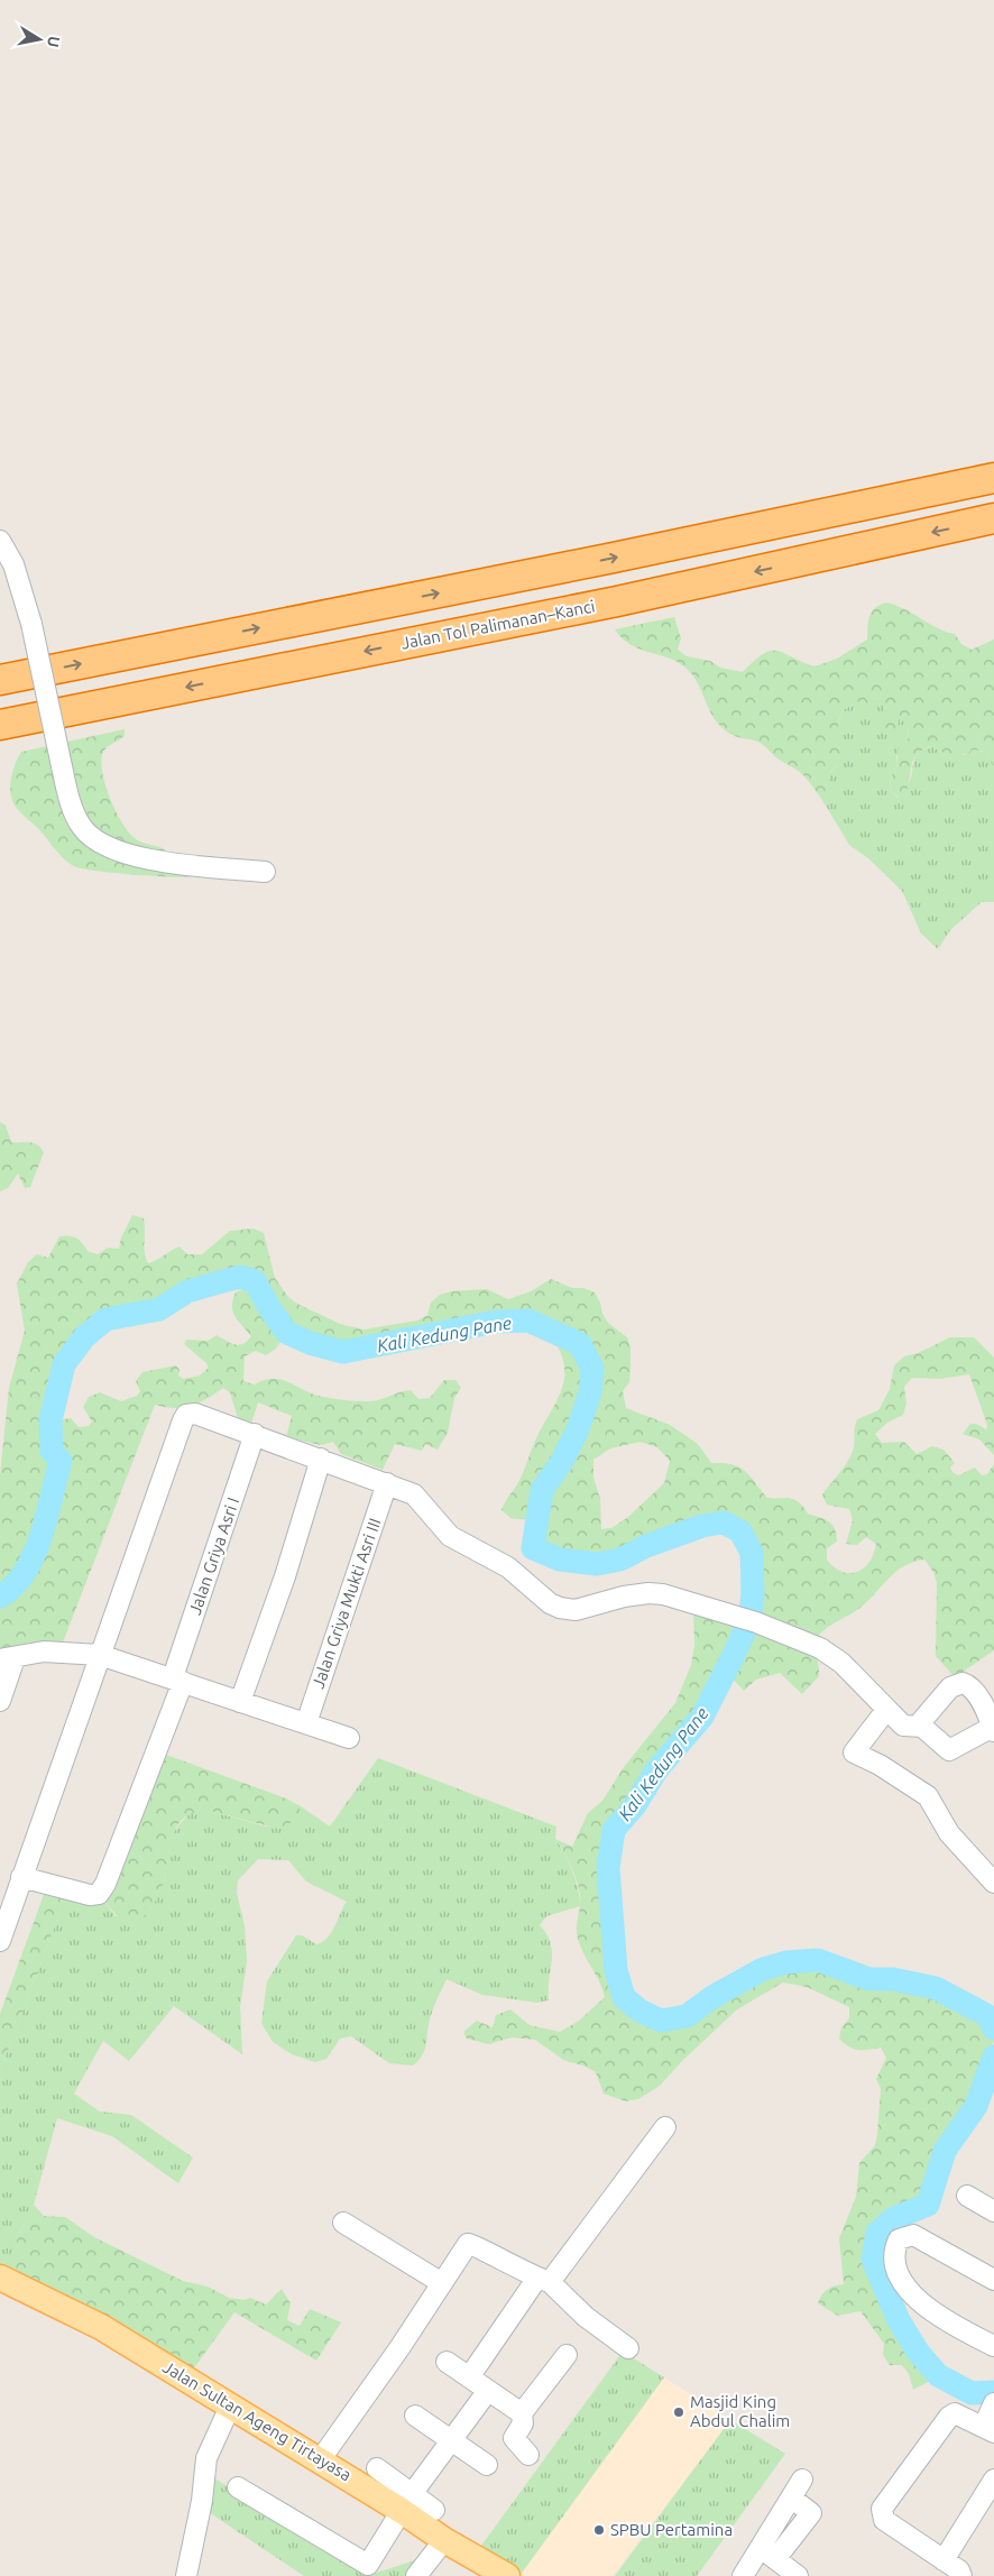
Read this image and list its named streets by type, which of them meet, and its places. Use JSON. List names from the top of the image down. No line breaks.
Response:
{"streets":{"highway":["Jalan Tol Palimanan–Kanci"],"main road":["Jalan Sultan Ageng Tirtayasa"],"street":["Jalan Griya Asri I","Jalan Griya Mukti Asri III"]},"water":["Kali Kedung Pane"],"places":["Masjid King Abdul Chalim","SPBU Pertamina"],"north":"right"}
